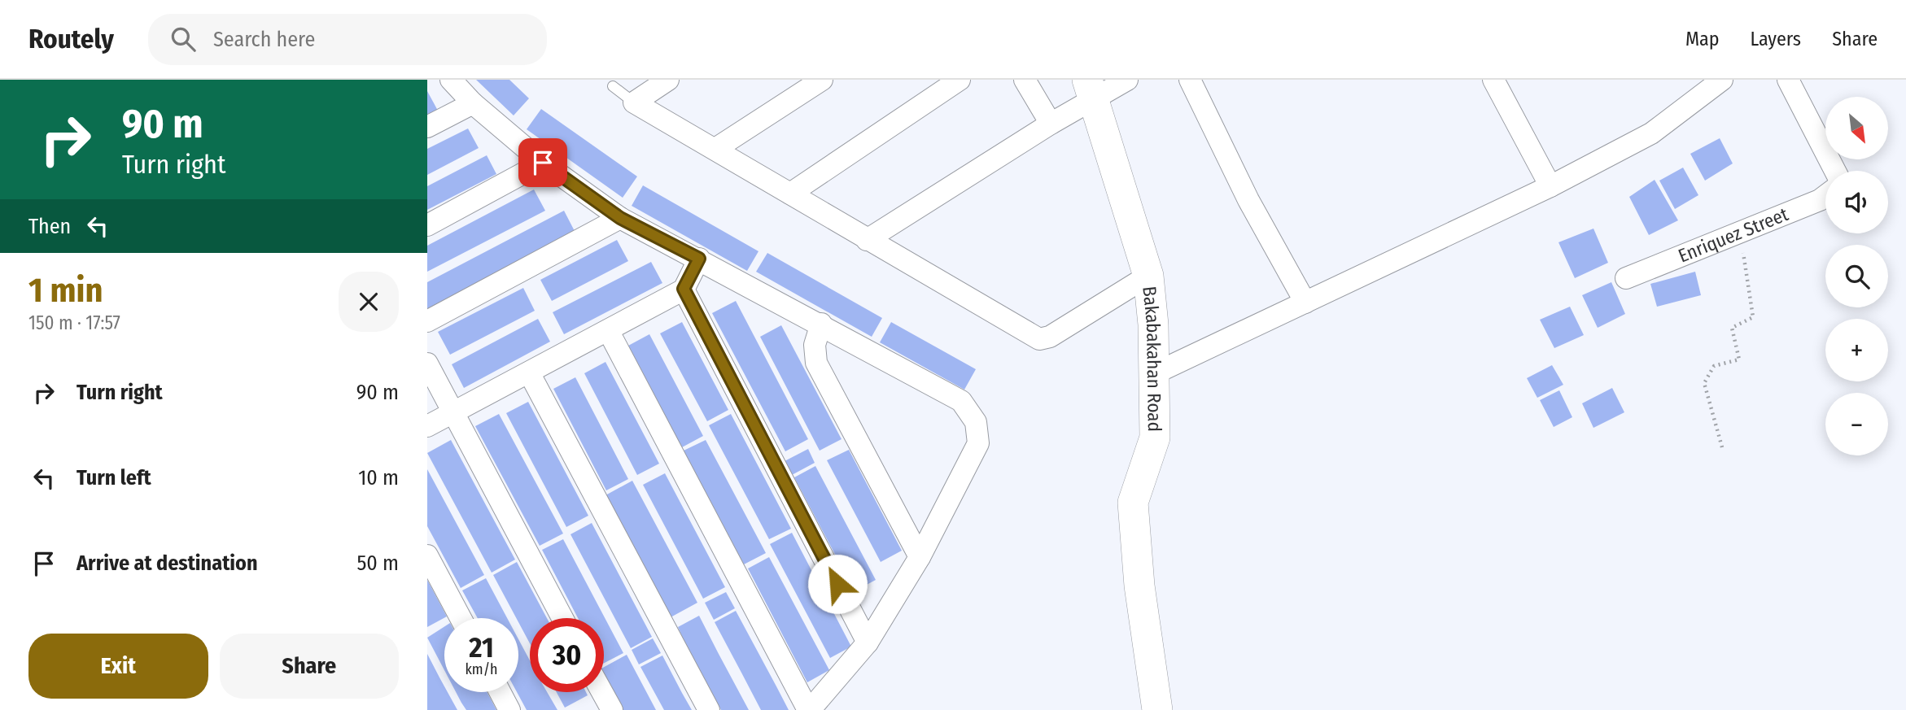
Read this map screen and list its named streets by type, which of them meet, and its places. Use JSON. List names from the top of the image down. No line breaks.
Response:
{"streets":{"street":["Enriquez Street","Bakabakahan Road"]},"north":"bottom right","page":{"header":"Routely","search":"Search here","nav":["Map","Layers","Share"],"turn":["90 m","Turn right"],"map_buttons":["+","−"],"then":"Then","heading":["1 min","150 m · 17:57"],"list":[{"name":"Turn right","value":"90 m"},{"name":"Turn left","value":"10 m"},{"name":"Arrive at destination","value":"50 m"}],"speed":"21 km/h","limit":"30","buttons":["Exit","Share"]}}
